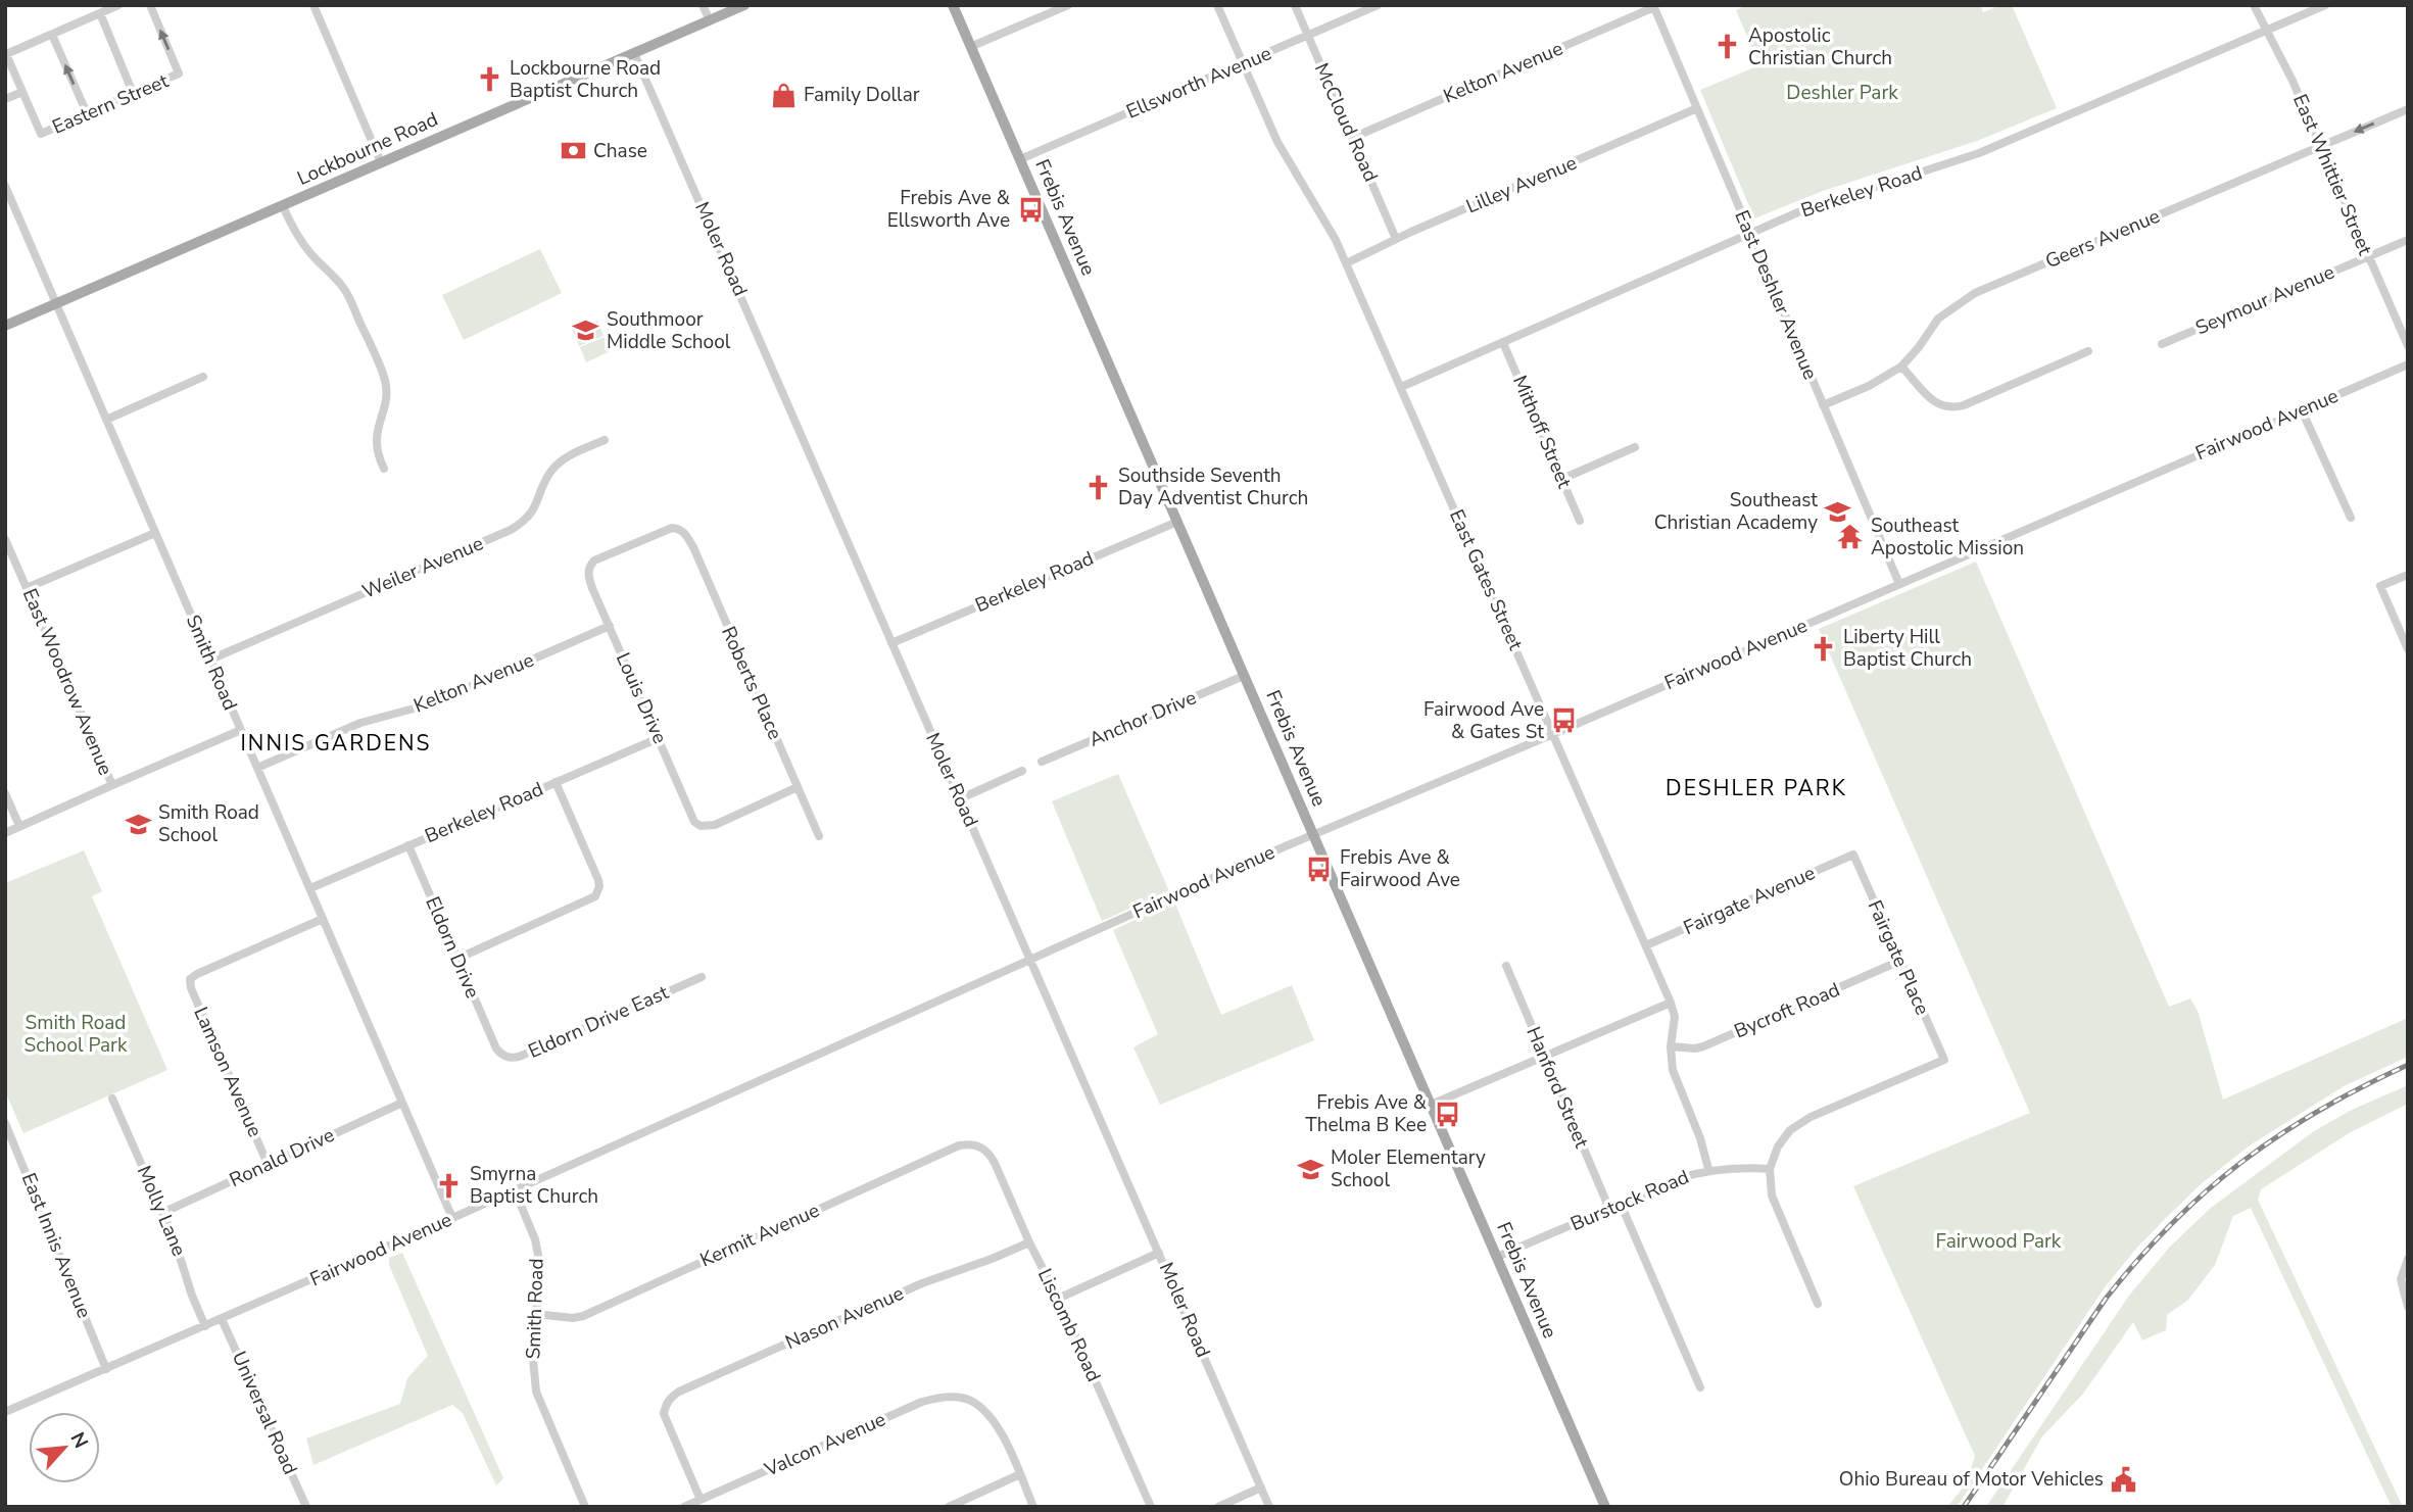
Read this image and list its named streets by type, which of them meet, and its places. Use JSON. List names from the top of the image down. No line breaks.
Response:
{"streets":{"main road":["Lockbourne Road","Frebis Avenue"],"street":["Kelton Avenue","Ellsworth Avenue","Eastern Street","McCloud Road","East Whittier Street","Lilley Avenue","Berkeley Road","Geers Avenue","Moler Road","East Deshler Avenue","Seymour Avenue","Fairwood Avenue","Mithoff Street","Weiler Avenue","East Gates Street","Smith Road","East Woodrow Avenue","Roberts Place","Louis Drive","Anchor Drive","Fairgate Avenue","Eldorn Drive","Fairgate Place","Bycroft Road","Eldorn Drive East","Lamson Avenue","Hanford Street","Ronald Drive","Burstock Road","Molly Lane","Kermit Avenue","East Innis Avenue","Nason Avenue","Liscomb Road","Universal Road","Valcon Avenue"]},"crossings":[["Kelton Avenue","McCloud Road"],["Kelton Avenue","East Deshler Avenue"],["Kelton Avenue","Smith Road"],["Kelton Avenue","Louis Drive"],["Ellsworth Avenue","McCloud Road"],["Ellsworth Avenue","Frebis Avenue"],["Ellsworth Avenue","East Gates Street"],["McCloud Road","Lilley Avenue"],["Lockbourne Road","Moler Road"],["Lockbourne Road","Smith Road"],["East Whittier Street","Berkeley Road"],["East Whittier Street","Geers Avenue"],["East Whittier Street","Seymour Avenue"],["Lilley Avenue","East Deshler Avenue"],["Lilley Avenue","East Gates Street"],["Berkeley Road","Frebis Avenue"],["Berkeley Road","Moler Road"],["Berkeley Road","East Deshler Avenue"],["Berkeley Road","Mithoff Street"],["Berkeley Road","East Gates Street"],["Berkeley Road","Smith Road"],["Berkeley Road","Louis Drive"],["Berkeley Road","Eldorn Drive"],["Frebis Avenue","Fairwood Avenue"],["Frebis Avenue","Anchor Drive"],["Frebis Avenue","Burstock Road"],["Geers Avenue","East Deshler Avenue"],["Moler Road","Fairwood Avenue"],["East Deshler Avenue","Fairwood Avenue"],["Fairwood Avenue","East Gates Street"],["Fairwood Avenue","Smith Road"],["Fairwood Avenue","Molly Lane"],["Fairwood Avenue","East Innis Avenue"],["Fairwood Avenue","Universal Road"],["Weiler Avenue","Smith Road"],["East Gates Street","Fairgate Avenue"],["East Gates Street","Bycroft Road"],["East Gates Street","Burstock Road"],["Smith Road","Lamson Avenue"],["Smith Road","Ronald Drive"],["Smith Road","Kermit Avenue"],["Roberts Place","Louis Drive"],["Fairgate Avenue","Fairgate Place"],["Eldorn Drive","Eldorn Drive East"],["Fairgate Place","Bycroft Road"],["Fairgate Place","Burstock Road"],["Lamson Avenue","Ronald Drive"],["Hanford Street","Burstock Road"],["Ronald Drive","Molly Lane"],["Kermit Avenue","Liscomb Road"],["Nason Avenue","Liscomb Road"],["Nason Avenue","Valcon Avenue"]],"districts":["INNIS GARDENS","DESHLER PARK"],"parks":["Deshler Park","Smith Road School Park","Fairwood Park"],"places":{"church":["Apostolic Christian Church","Lockbourne Road Baptist Church","Southside Seventh Day Adventist Church","Liberty Hill Baptist Church","Smyrna Baptist Church"],"shop":["Family Dollar"],"bank":["Chase"],"bus stop":["Frebis Ave & Ellsworth Ave","Fairwood Ave & Gates St","Frebis Ave & Fairwood Ave","Frebis Ave & Thelma B Kee"],"school or university":["Southmoor Middle School","Southeast Christian Academy","Smith Road School","Moler Elementary School"],"temple":["Southeast Apostolic Mission"],"public building":["Ohio Bureau of Motor Vehicles"]},"north":"top right"}
